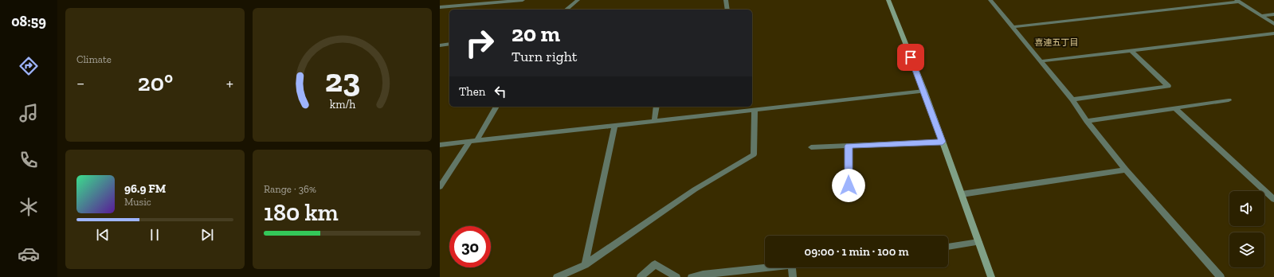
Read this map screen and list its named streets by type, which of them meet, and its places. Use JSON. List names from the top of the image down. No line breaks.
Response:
{"districts":["喜連五丁目"],"page":{"tabs":"08:59","tile":["Climate",["Range · 36%","180 km"]],"turn":["20 m","Turn right"],"heat":["−","20°","+"],"then":"Then","song":["96.9 FM","Music"],"limit":"30","trip":"09:00 · 1 min · 100 m","gauge":["23","km/h"]}}
